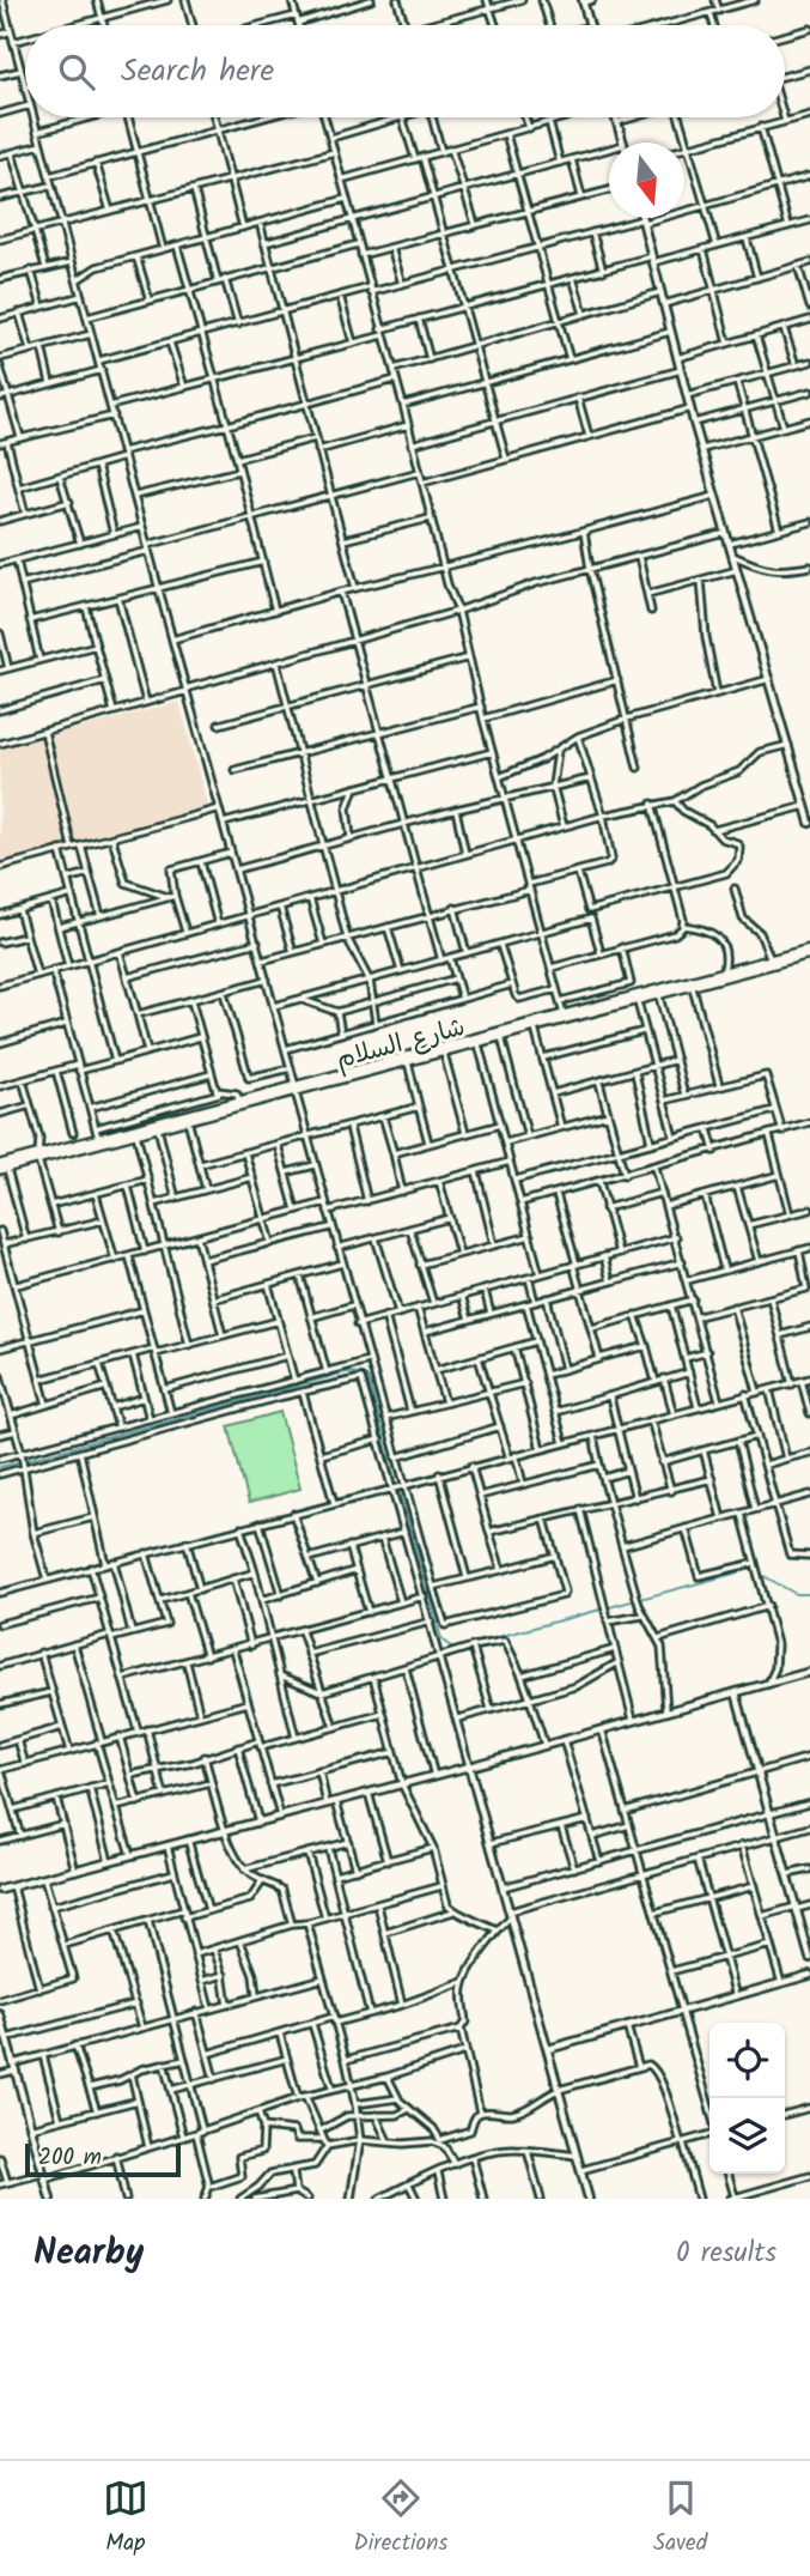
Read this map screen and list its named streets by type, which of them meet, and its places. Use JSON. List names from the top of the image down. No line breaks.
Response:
{"streets":{"main road":["شارع السلام"]},"scale_bar":"200 m","north":"bottom","page":{"search":"Search here","scale":"200 m","heading":["Nearby","0 results"],"nav":["Map","Directions","Saved"]}}
